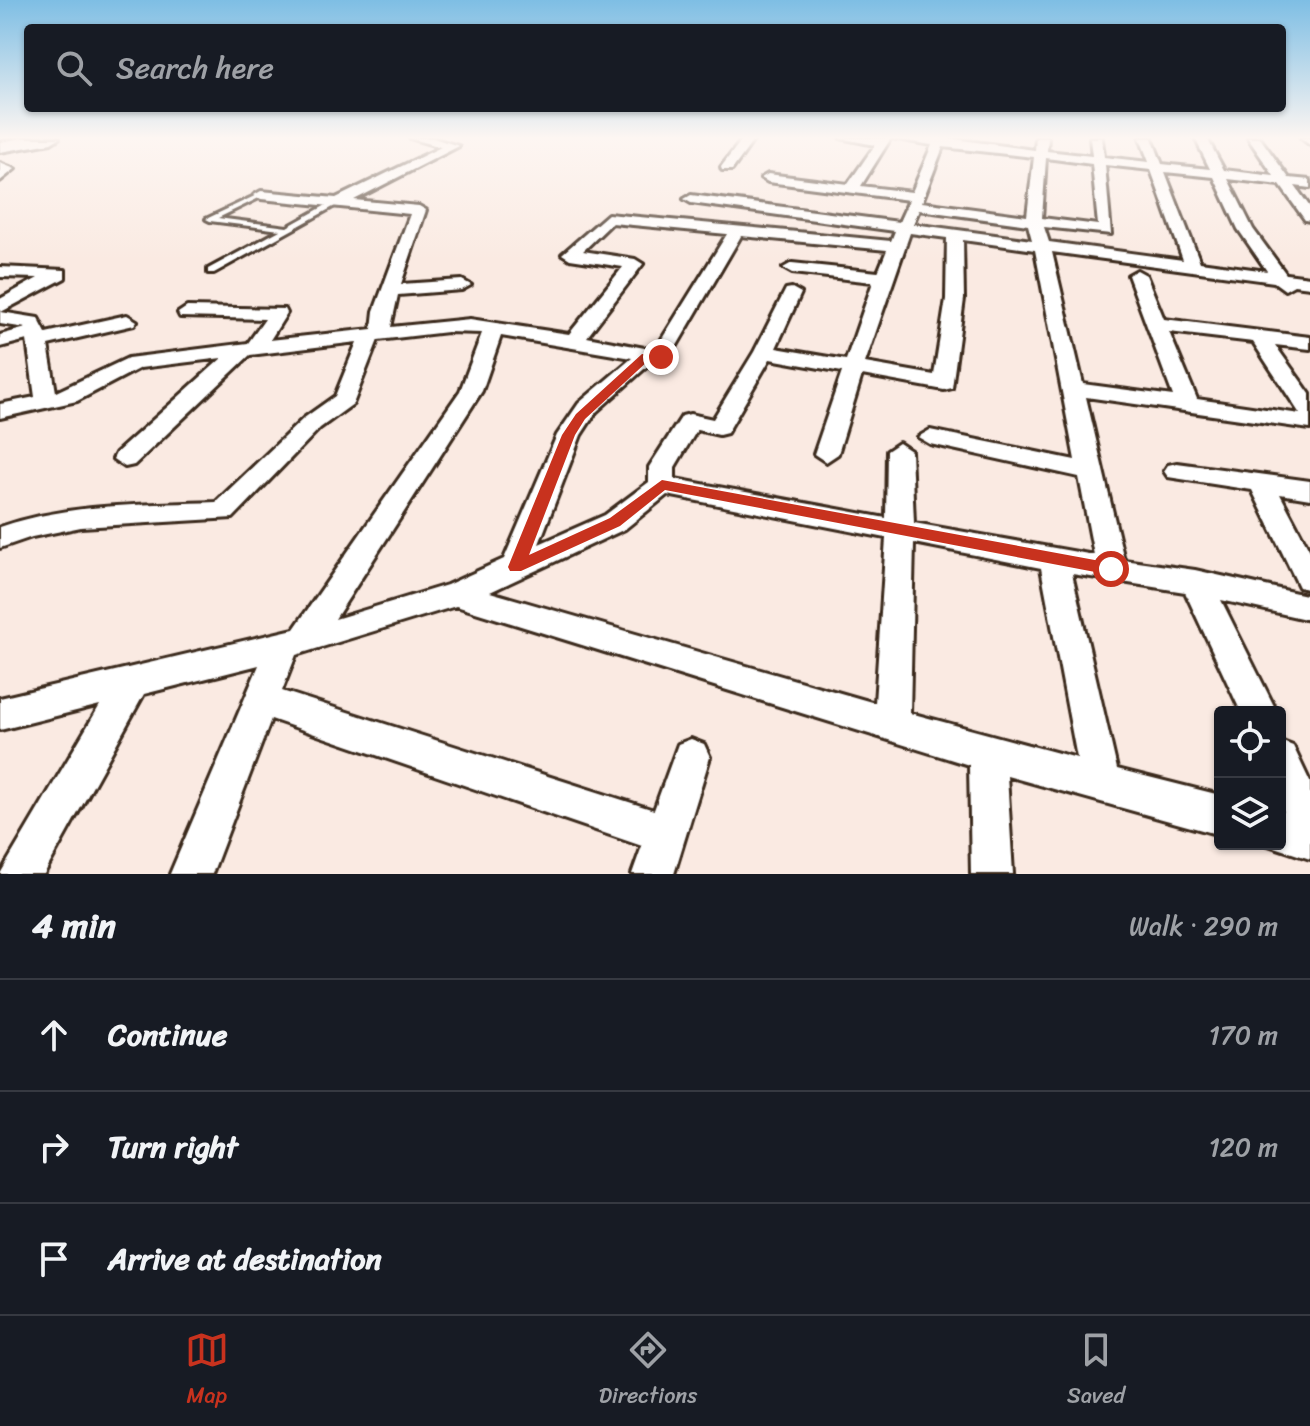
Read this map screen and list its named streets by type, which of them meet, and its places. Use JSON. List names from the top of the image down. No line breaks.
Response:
{"page":{"search":"Search here","heading":["4 min","Walk · 290 m"],"list":[["Continue","170 m"],["Turn right","120 m"],"Arrive at destination"],"nav":["Map","Directions","Saved"]}}
